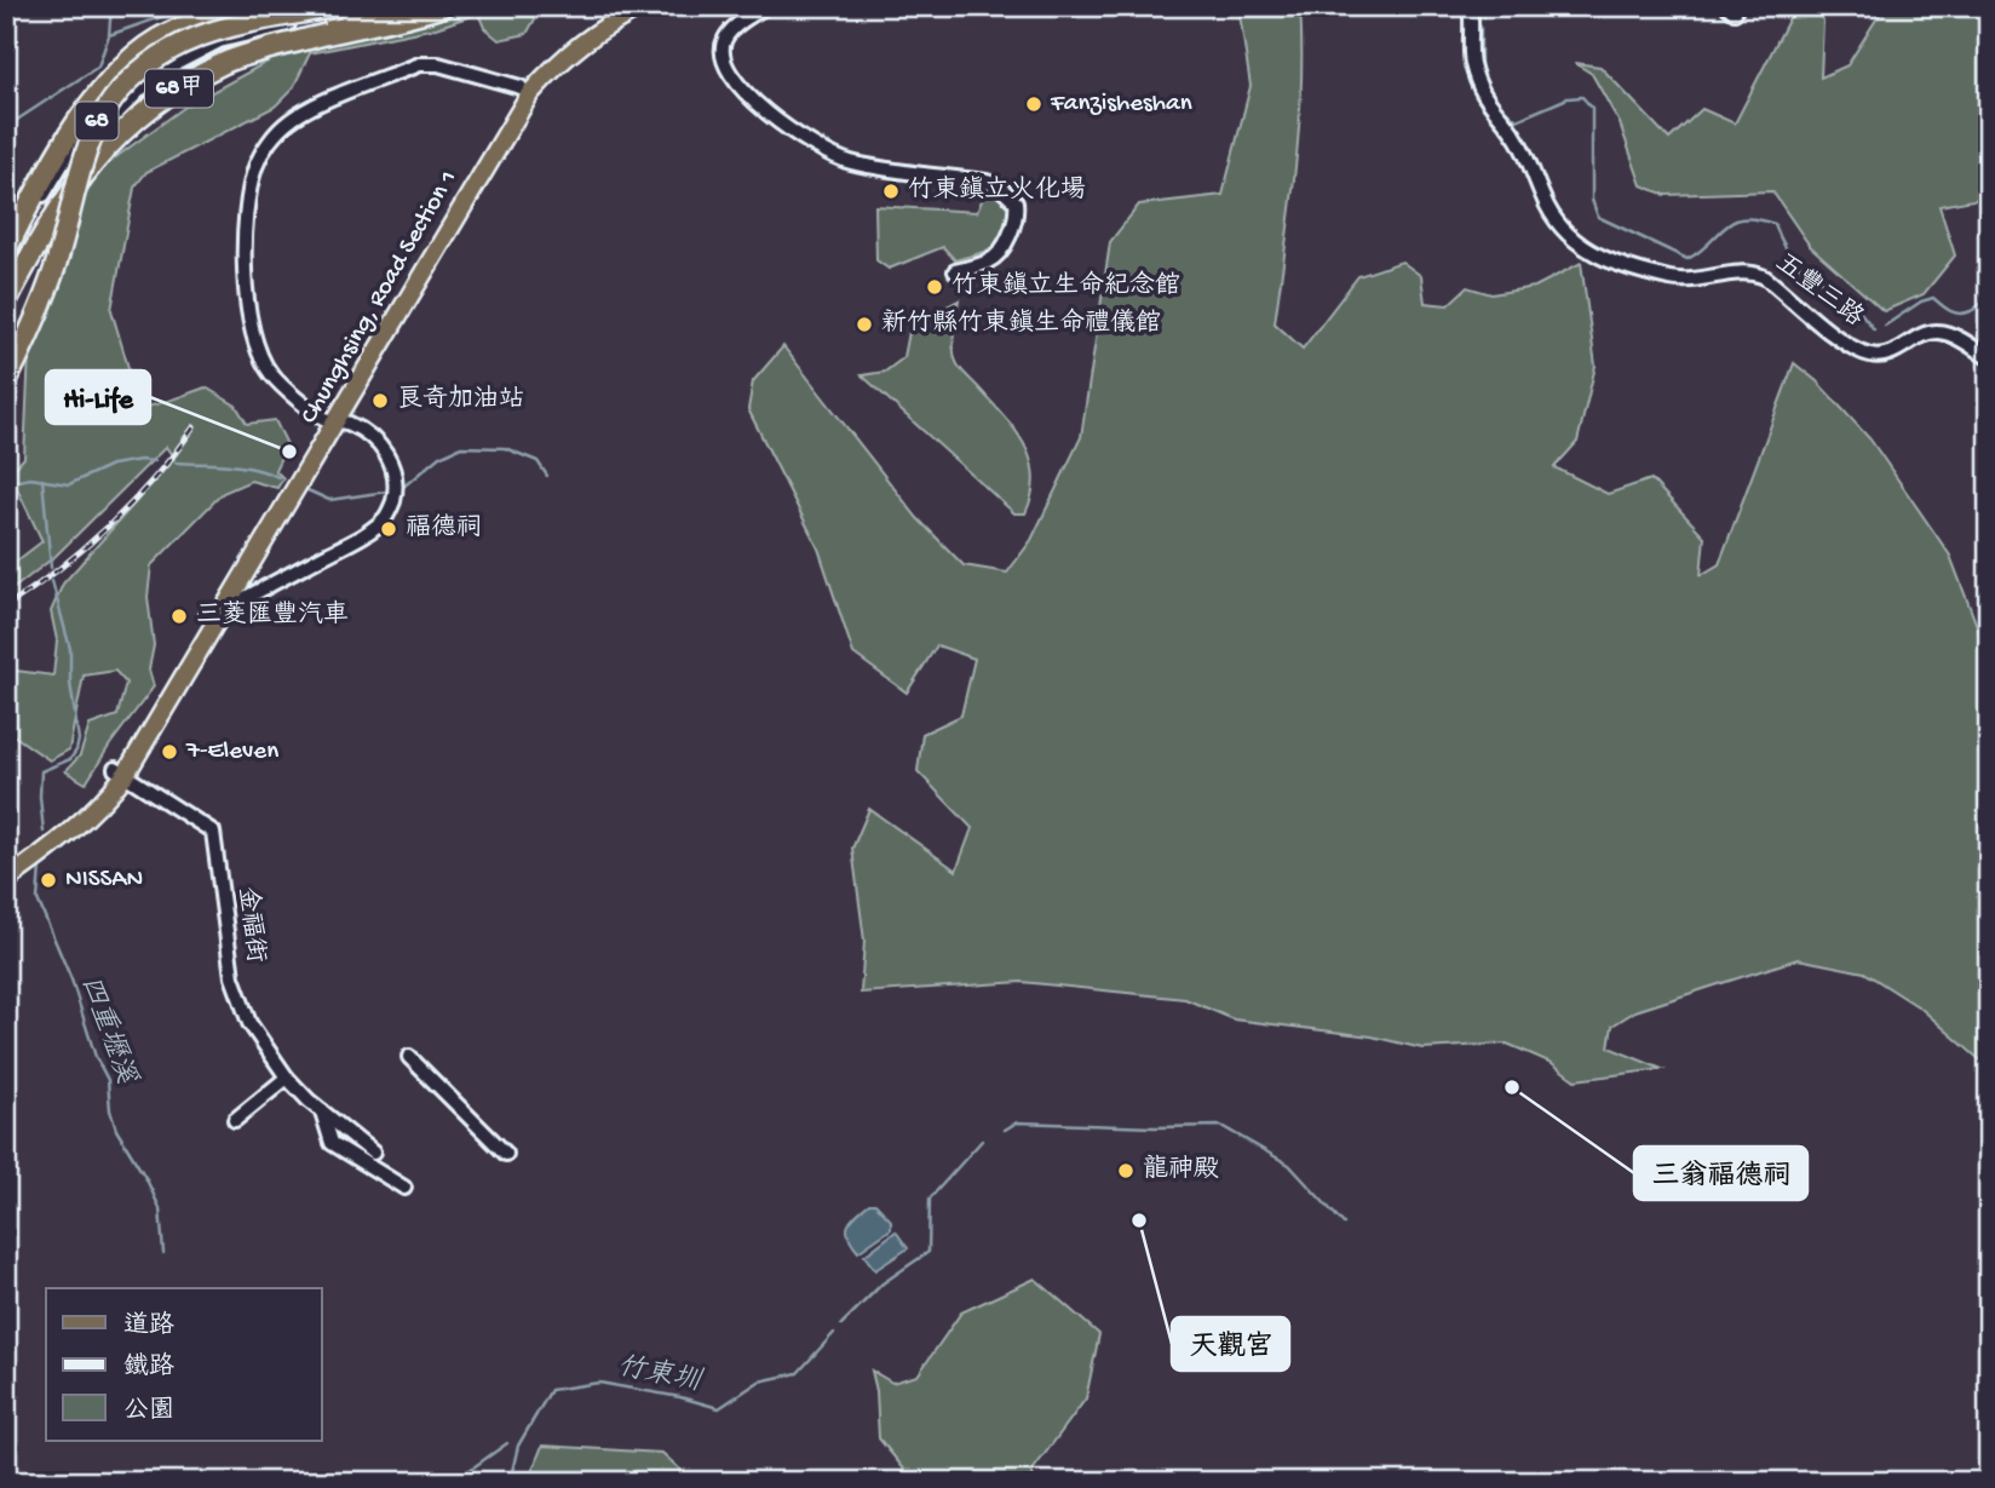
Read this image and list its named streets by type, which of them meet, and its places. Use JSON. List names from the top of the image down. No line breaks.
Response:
{"streets":{"highway":["68甲","68"],"main road":["Chunghsing, Road Section 1"],"street":["五豐三路","金福街"]},"crossings":[["Chunghsing, Road Section 1","金福街"]],"water":["四重壢溪","竹東圳"],"places":["Fanzisheshan","竹東鎮立火化場","竹東鎮立生命紀念館","新竹縣竹東鎮生命禮儀館","良奇加油站","Hi-Life","福德祠","三菱匯豐汽車","7-Eleven","NISSAN","三翁福德祠","龍神殿","天觀宮"],"legend":["道路","鐵路","公園"]}
